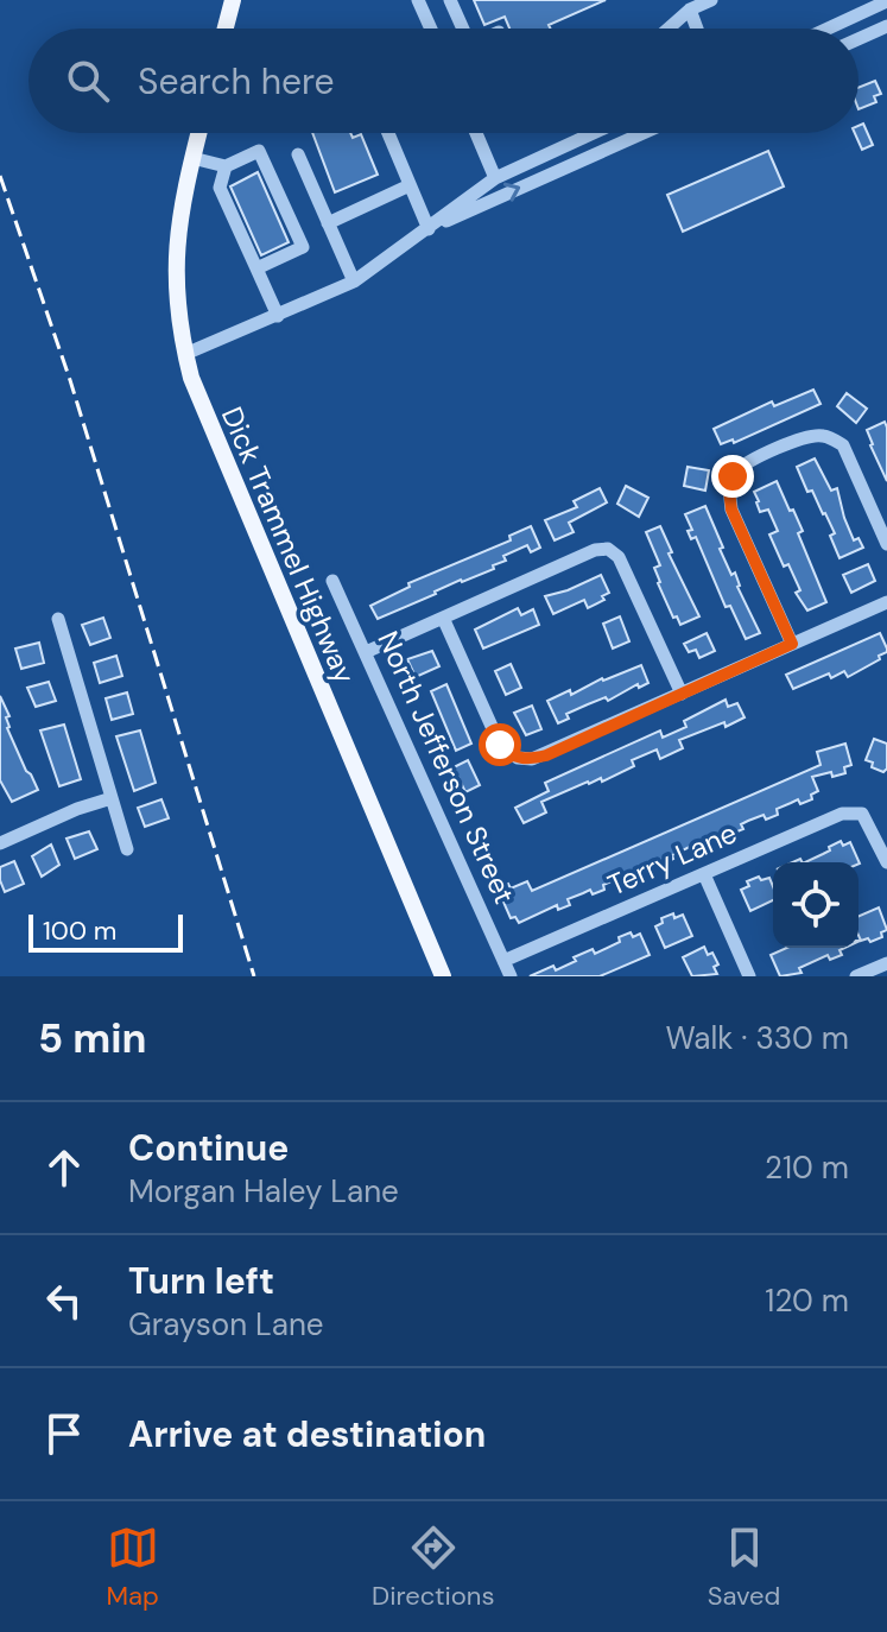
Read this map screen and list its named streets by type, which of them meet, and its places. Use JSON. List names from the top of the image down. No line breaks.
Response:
{"streets":{"main road":["Dick Trammel Highway"],"street":["North Jefferson Street","Terry Lane"]},"crossings":[["North Jefferson Street","Terry Lane"]],"scale_bar":"100 m","page":{"search":"Search here","scale":"100 m","heading":["5 min","Walk · 330 m"],"list":[["Continue","Morgan Haley Lane","210 m"],["Turn left","Grayson Lane","120 m"],"Arrive at destination"],"nav":["Map","Directions","Saved"]}}
